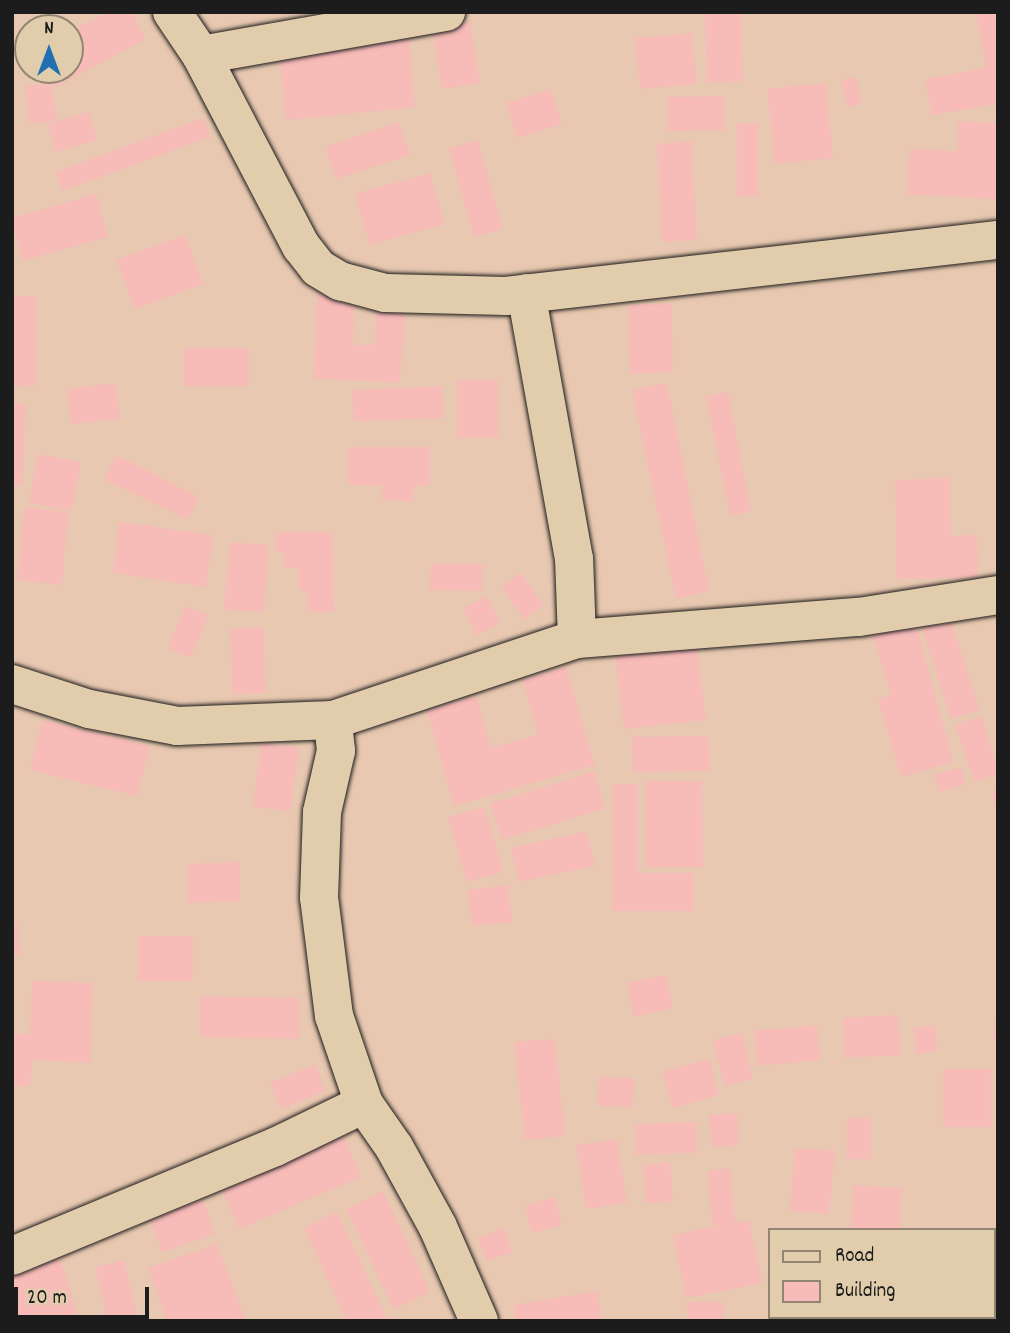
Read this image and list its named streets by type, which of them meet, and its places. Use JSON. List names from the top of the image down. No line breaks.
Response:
{"legend":["Road","Building"],"scale_bar":"20 m","north":"top"}
